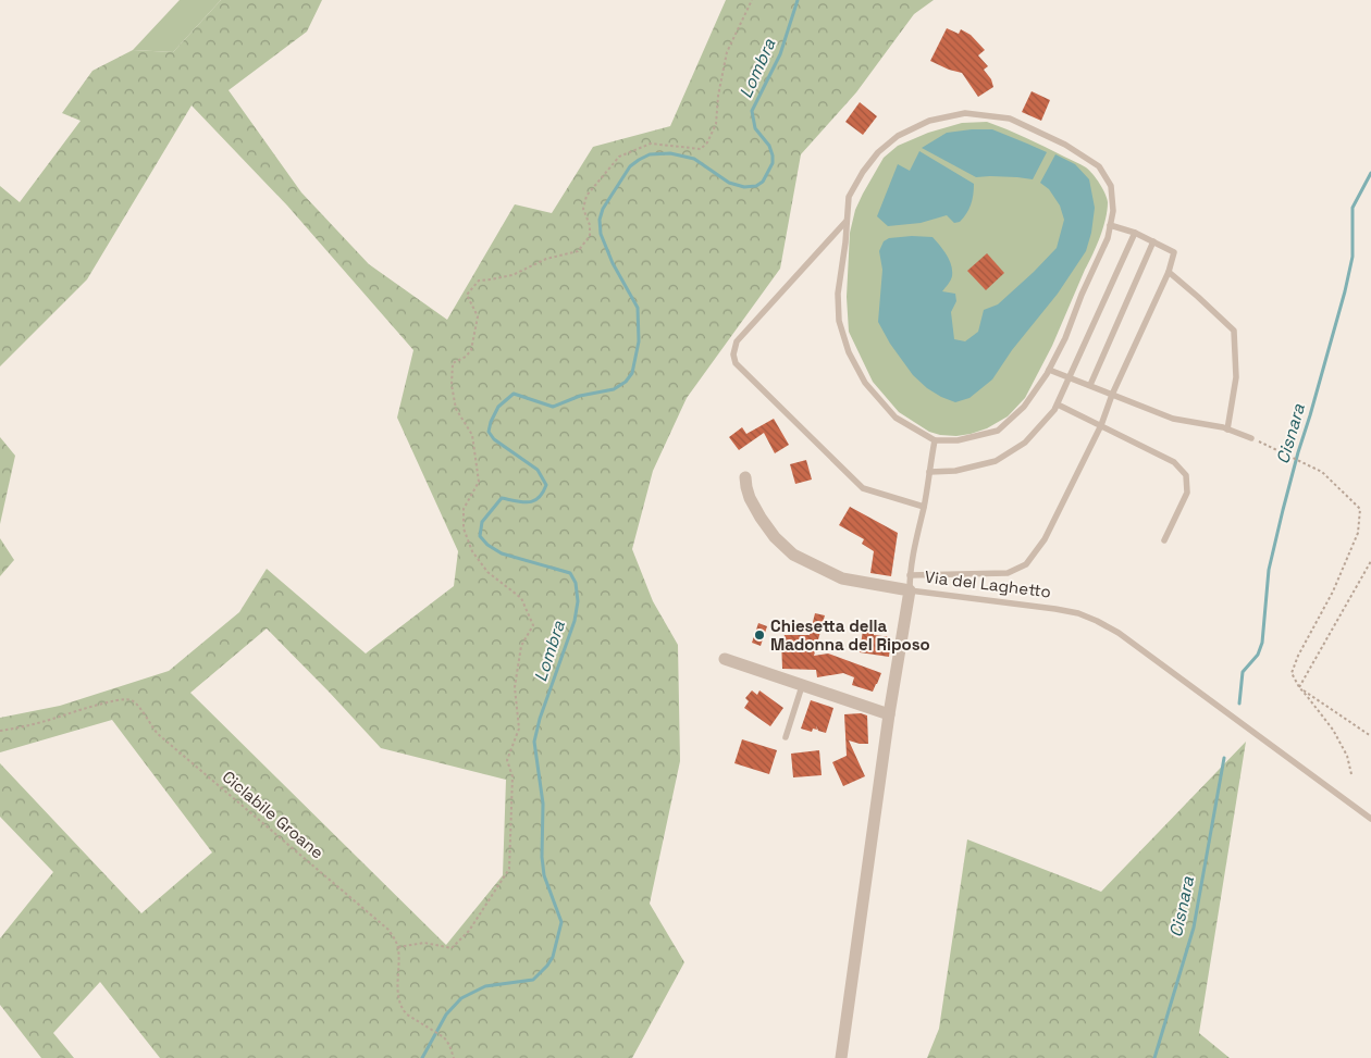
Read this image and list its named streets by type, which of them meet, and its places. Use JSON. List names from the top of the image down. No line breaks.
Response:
{"streets":{"street":["Via del Laghetto"],"path":["Ciclabile Groane"]},"water":["Lombra","Cisnara"],"places":["Chiesetta della Madonna del Riposo"]}
